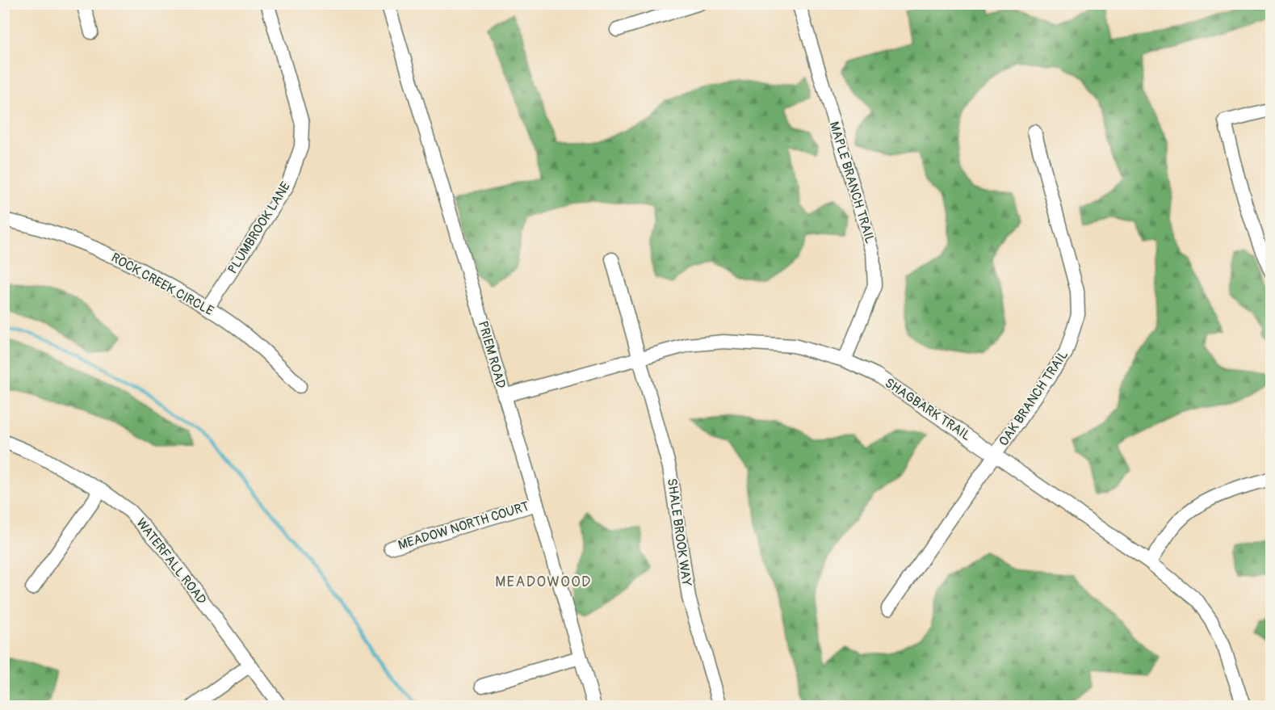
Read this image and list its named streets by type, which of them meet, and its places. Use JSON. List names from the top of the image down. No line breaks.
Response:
{"streets":{"street":["MAPLE BRANCH TRAIL","PLUMBROOK LANE","ROCK CREEK CIRCLE","PRIEM ROAD","OAK BRANCH TRAIL","SHAGBARK TRAIL","MEADOW NORTH COURT","SHALE BROOK WAY","WATERFALL ROAD"]},"crossings":[["MAPLE BRANCH TRAIL","SHAGBARK TRAIL"],["PLUMBROOK LANE","ROCK CREEK CIRCLE"],["PRIEM ROAD","SHAGBARK TRAIL"],["PRIEM ROAD","MEADOW NORTH COURT"],["OAK BRANCH TRAIL","SHAGBARK TRAIL"],["SHAGBARK TRAIL","SHALE BROOK WAY"]],"districts":["MEADOWOOD"]}
